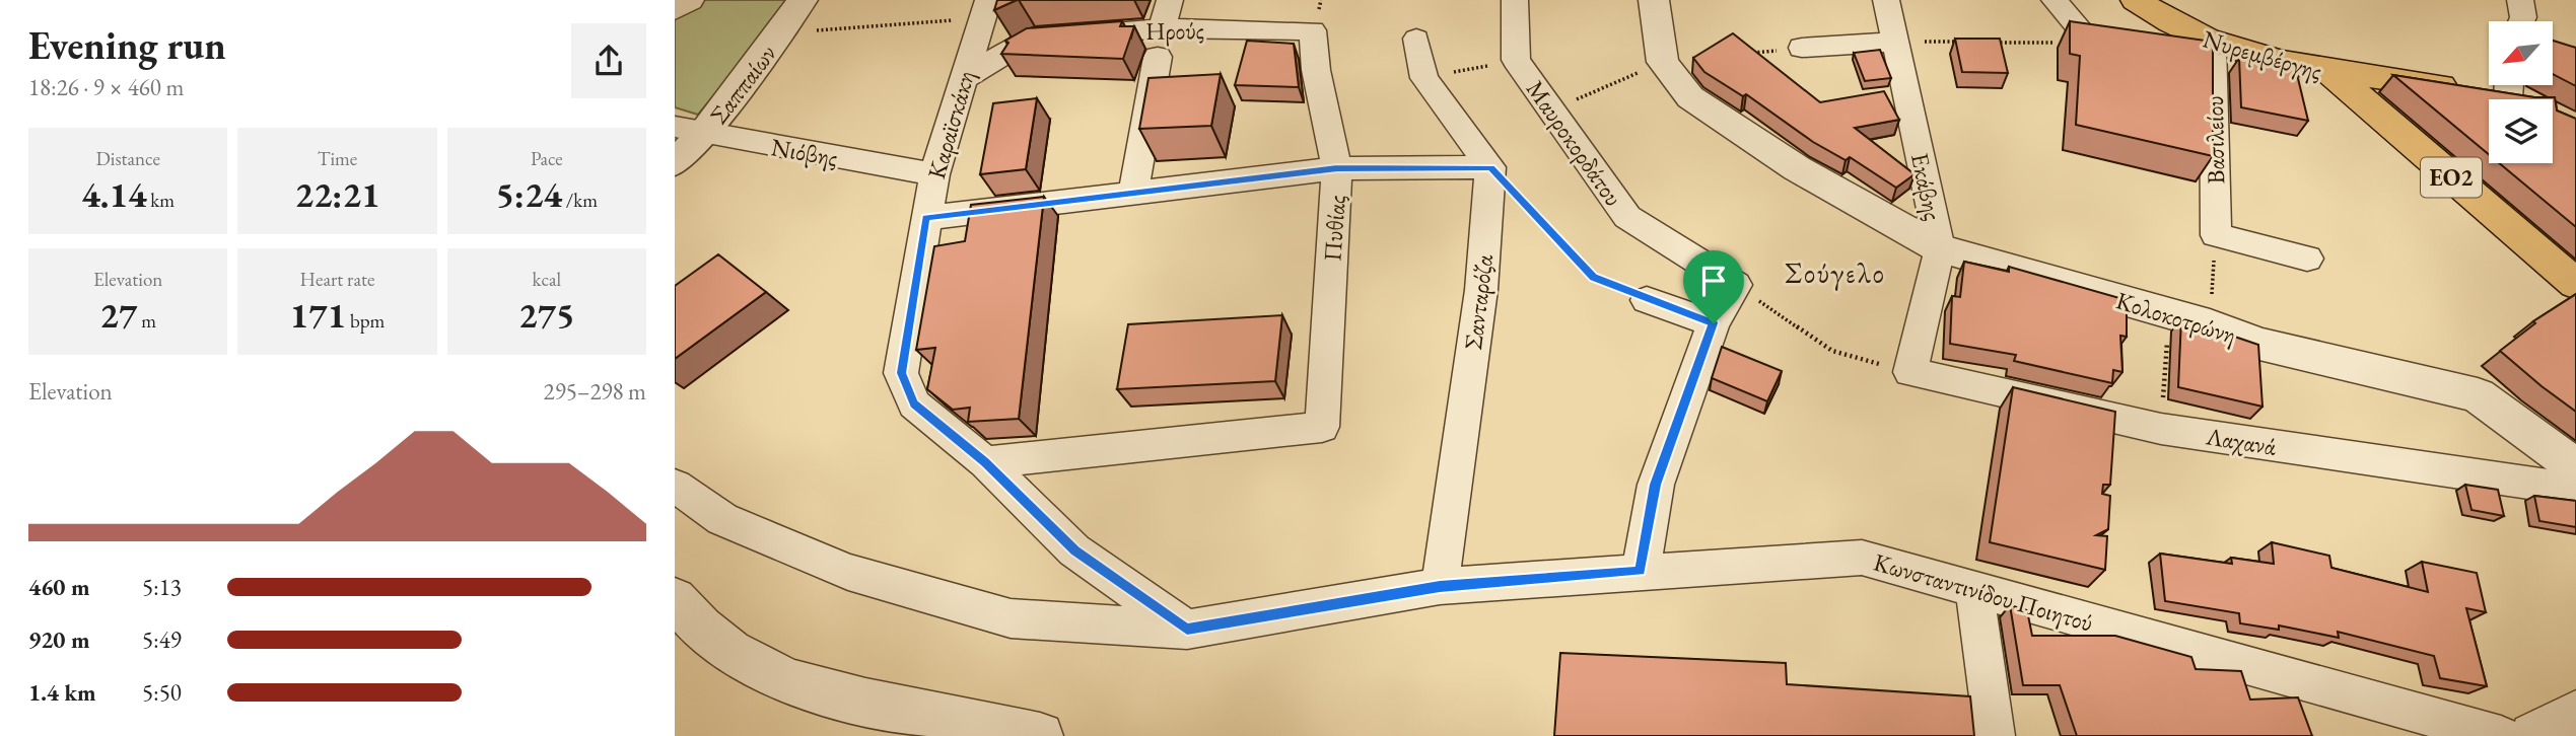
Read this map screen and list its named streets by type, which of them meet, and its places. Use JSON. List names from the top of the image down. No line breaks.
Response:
{"streets":{"main road":["Νυρεμβέργης","ΕΟ2"],"street":["Ηρούς","Σαππαίων","Καραϊσκάκη","Βασιλείου","Μαυροκορδάτου","Νιόβης","Εκάβης","Πυθίας","Σανταρόζα","Κολοκοτρώνη","Λαχανά","Κωνσταντινίδου Ποιητού"]},"crossings":[["Ηρούς","Καραϊσκάκη"],["Ηρούς","Πυθίας"],["Νυρεμβέργης","Βασιλείου"],["Νυρεμβέργης","ΕΟ2"],["Σαππαίων","Νιόβης"],["Καραϊσκάκη","Νιόβης"],["Καραϊσκάκη","Πυθίας"],["Καραϊσκάκη","Κωνσταντινίδου Ποιητού"],["Εκάβης","Κολοκοτρώνη"],["Εκάβης","Λαχανά"],["Σανταρόζα","Κωνσταντινίδου Ποιητού"]],"districts":["Σούγελο"],"north":"bottom left","page":{"heading":["Evening run","18:26 · 9 × 460 m"],"stats":[["Distance","4.14 km"],["Time","22:21"],["Pace","5:24 /km"],["Elevation","27 m"],["Heart rate","171 bpm"],["kcal","275"]],"chart":["Elevation","295–298 m"],"list":[{"name":"460 m","note":"5:13"},{"name":"920 m","note":"5:49"},{"name":"1.4 km","note":"5:50"}]}}
